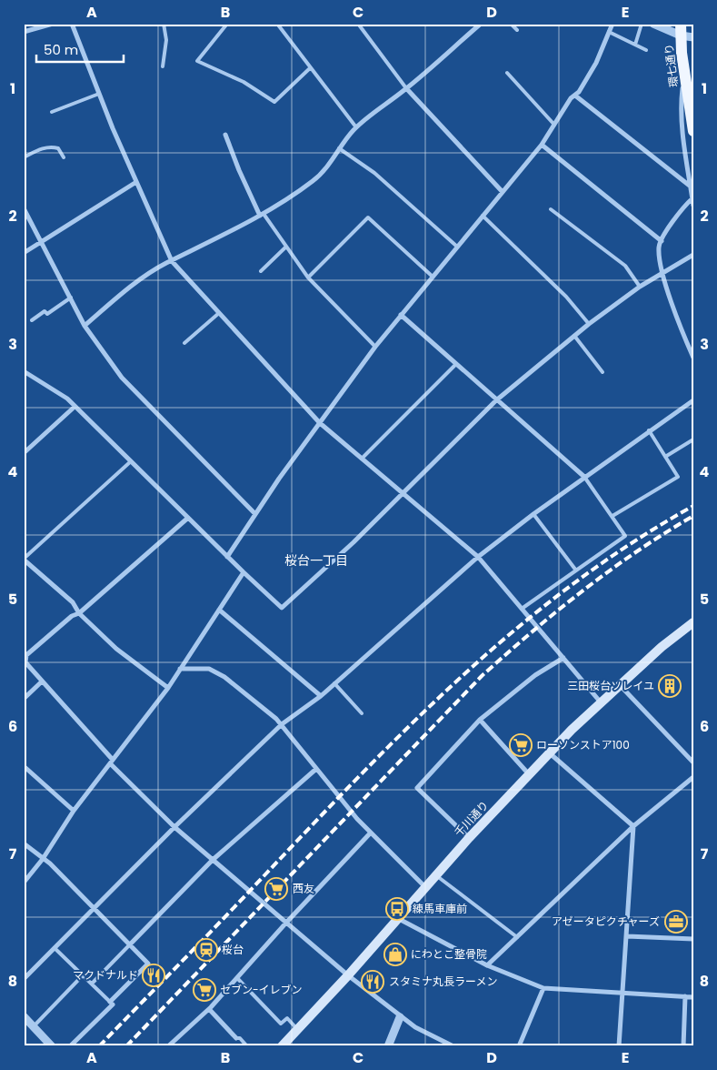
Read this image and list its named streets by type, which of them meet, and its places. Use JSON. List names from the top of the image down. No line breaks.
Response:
{"streets":{"main road":["環七通り","千川通り"]},"districts":["桜台一丁目"],"places":{"building":["三田桜台ソレイユ"],"supermarket":["ローソンストア100","西友","セブン-イレブン"],"bus stop":["練馬車庫前"],"office":["アゼータピクチャーズ"],"station":["桜台"],"shop":["にわとこ整骨院"],"restaurant":["マクドナルド","スタミナ丸長ラーメン"]},"scale_bar":"50 m","grid":{"columns":["A","B","C","D","E"],"rows":["1","2","3","4","5","6","7","8"]}}
